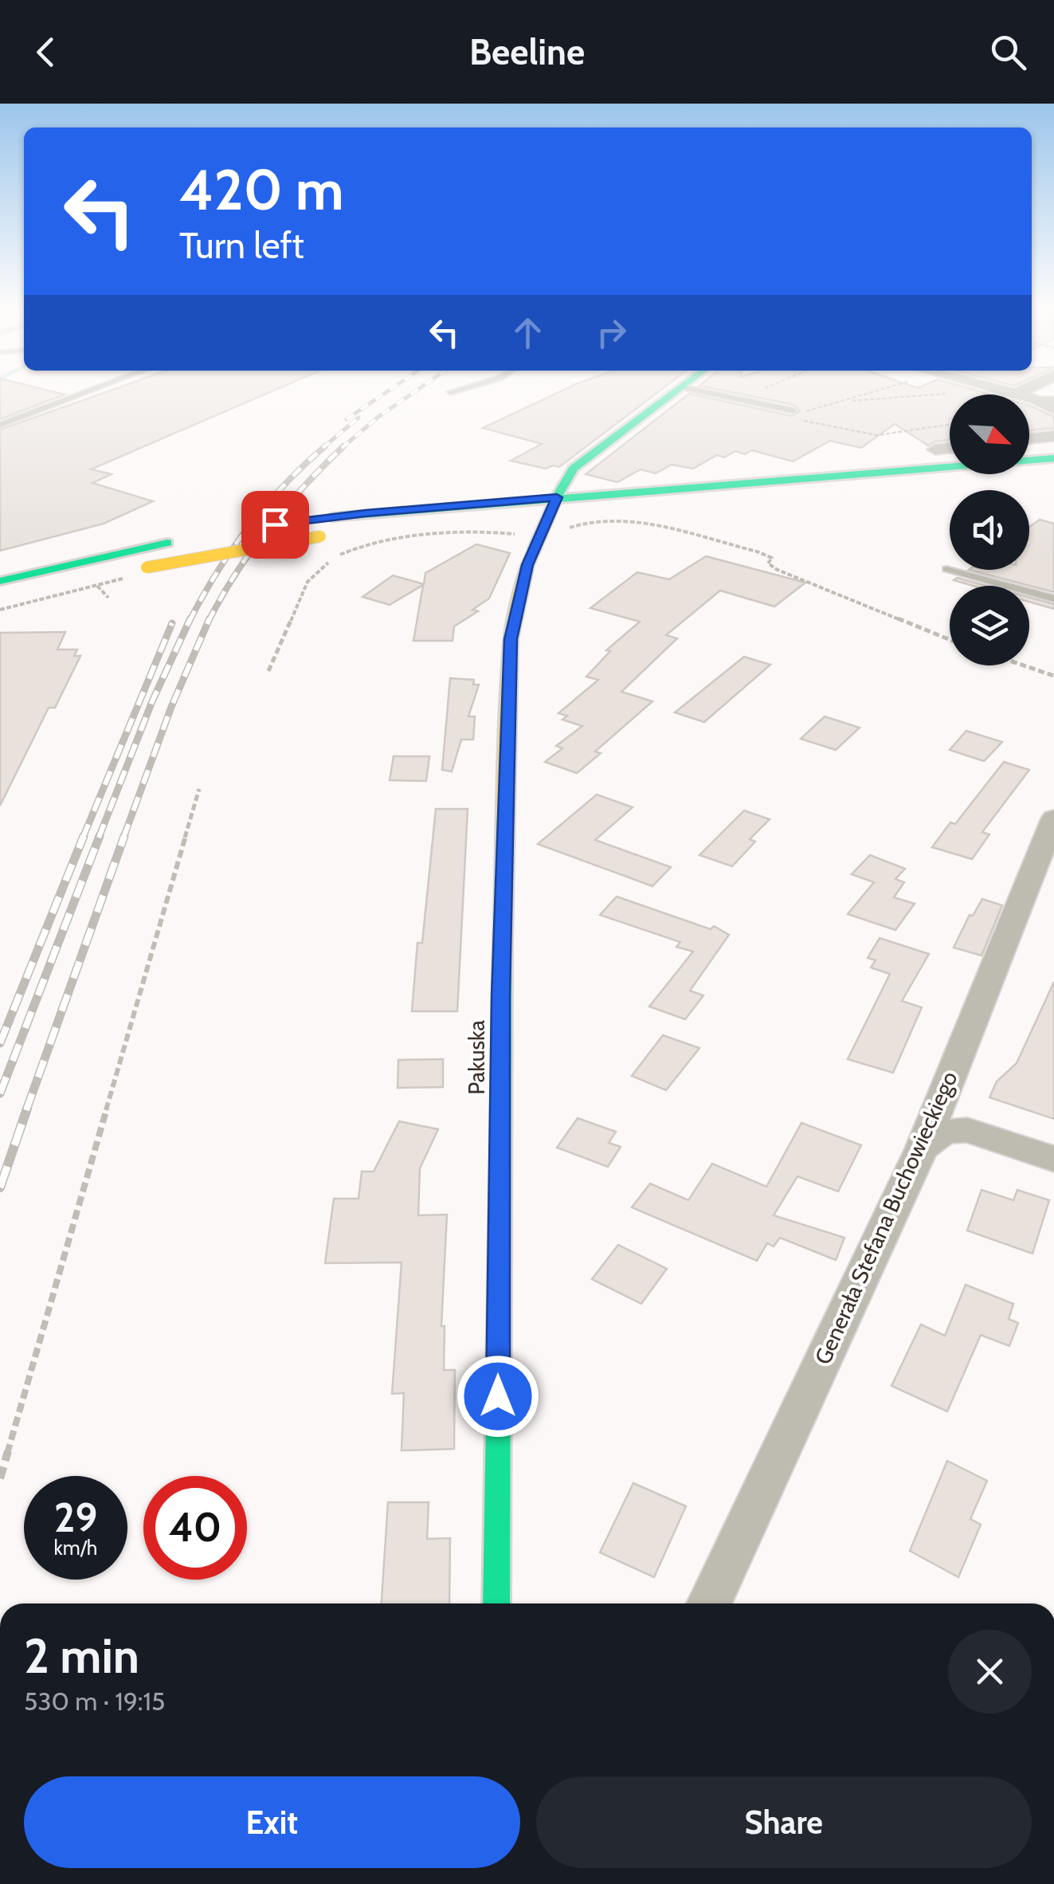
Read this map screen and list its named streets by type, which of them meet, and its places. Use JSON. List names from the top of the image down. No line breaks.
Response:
{"streets":{"street":["Pakuska","Generała Stefana Buchowieckiego"]},"north":"bottom right","page":{"header":"Beeline","turn":["420 m","Turn left"],"speed":"29 km/h","limit":"40","heading":["2 min","530 m · 19:15"],"buttons":["Exit","Share"]}}
